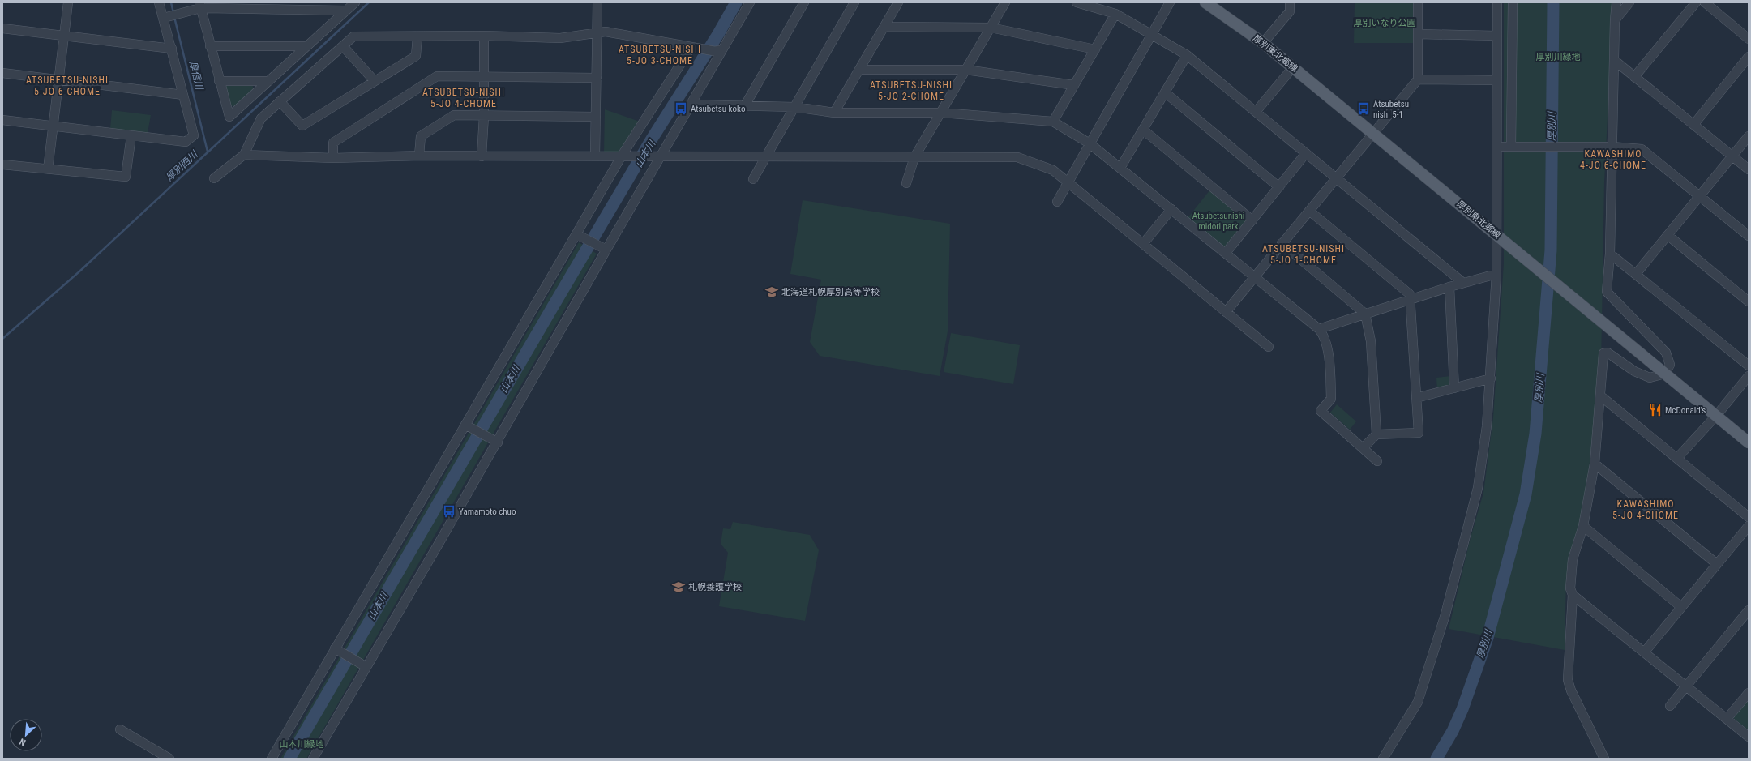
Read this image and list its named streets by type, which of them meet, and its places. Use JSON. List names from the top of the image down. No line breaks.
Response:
{"streets":{"main road":["厚別東北郷線"]},"districts":["ATSUBETSU-NISHI 5-JO 3-CHOME","ATSUBETSU-NISHI 5-JO 6-CHOME","ATSUBETSU-NISHI 5-JO 2-CHOME","ATSUBETSU-NISHI 5-JO 4-CHOME","KAWASHIMO 4-JO 6-CHOME","ATSUBETSU-NISHI 5-JO 1-CHOME","KAWASHIMO 5-JO 4-CHOME"],"water":["厚信川","厚別川","山本川","厚別西川"],"parks":["厚別いなり公園","厚別川緑地","Atsubetsunishi midori park","山本川緑地"],"places":{"bus stop":["Atsubetsu koko","Atsubetsu nishi 5-1","Yamamoto chuo"],"school or university":["北海道札幌厚別高等学校","札幌養護学校"],"restaurant":["McDonald's"]},"north":"bottom left"}
